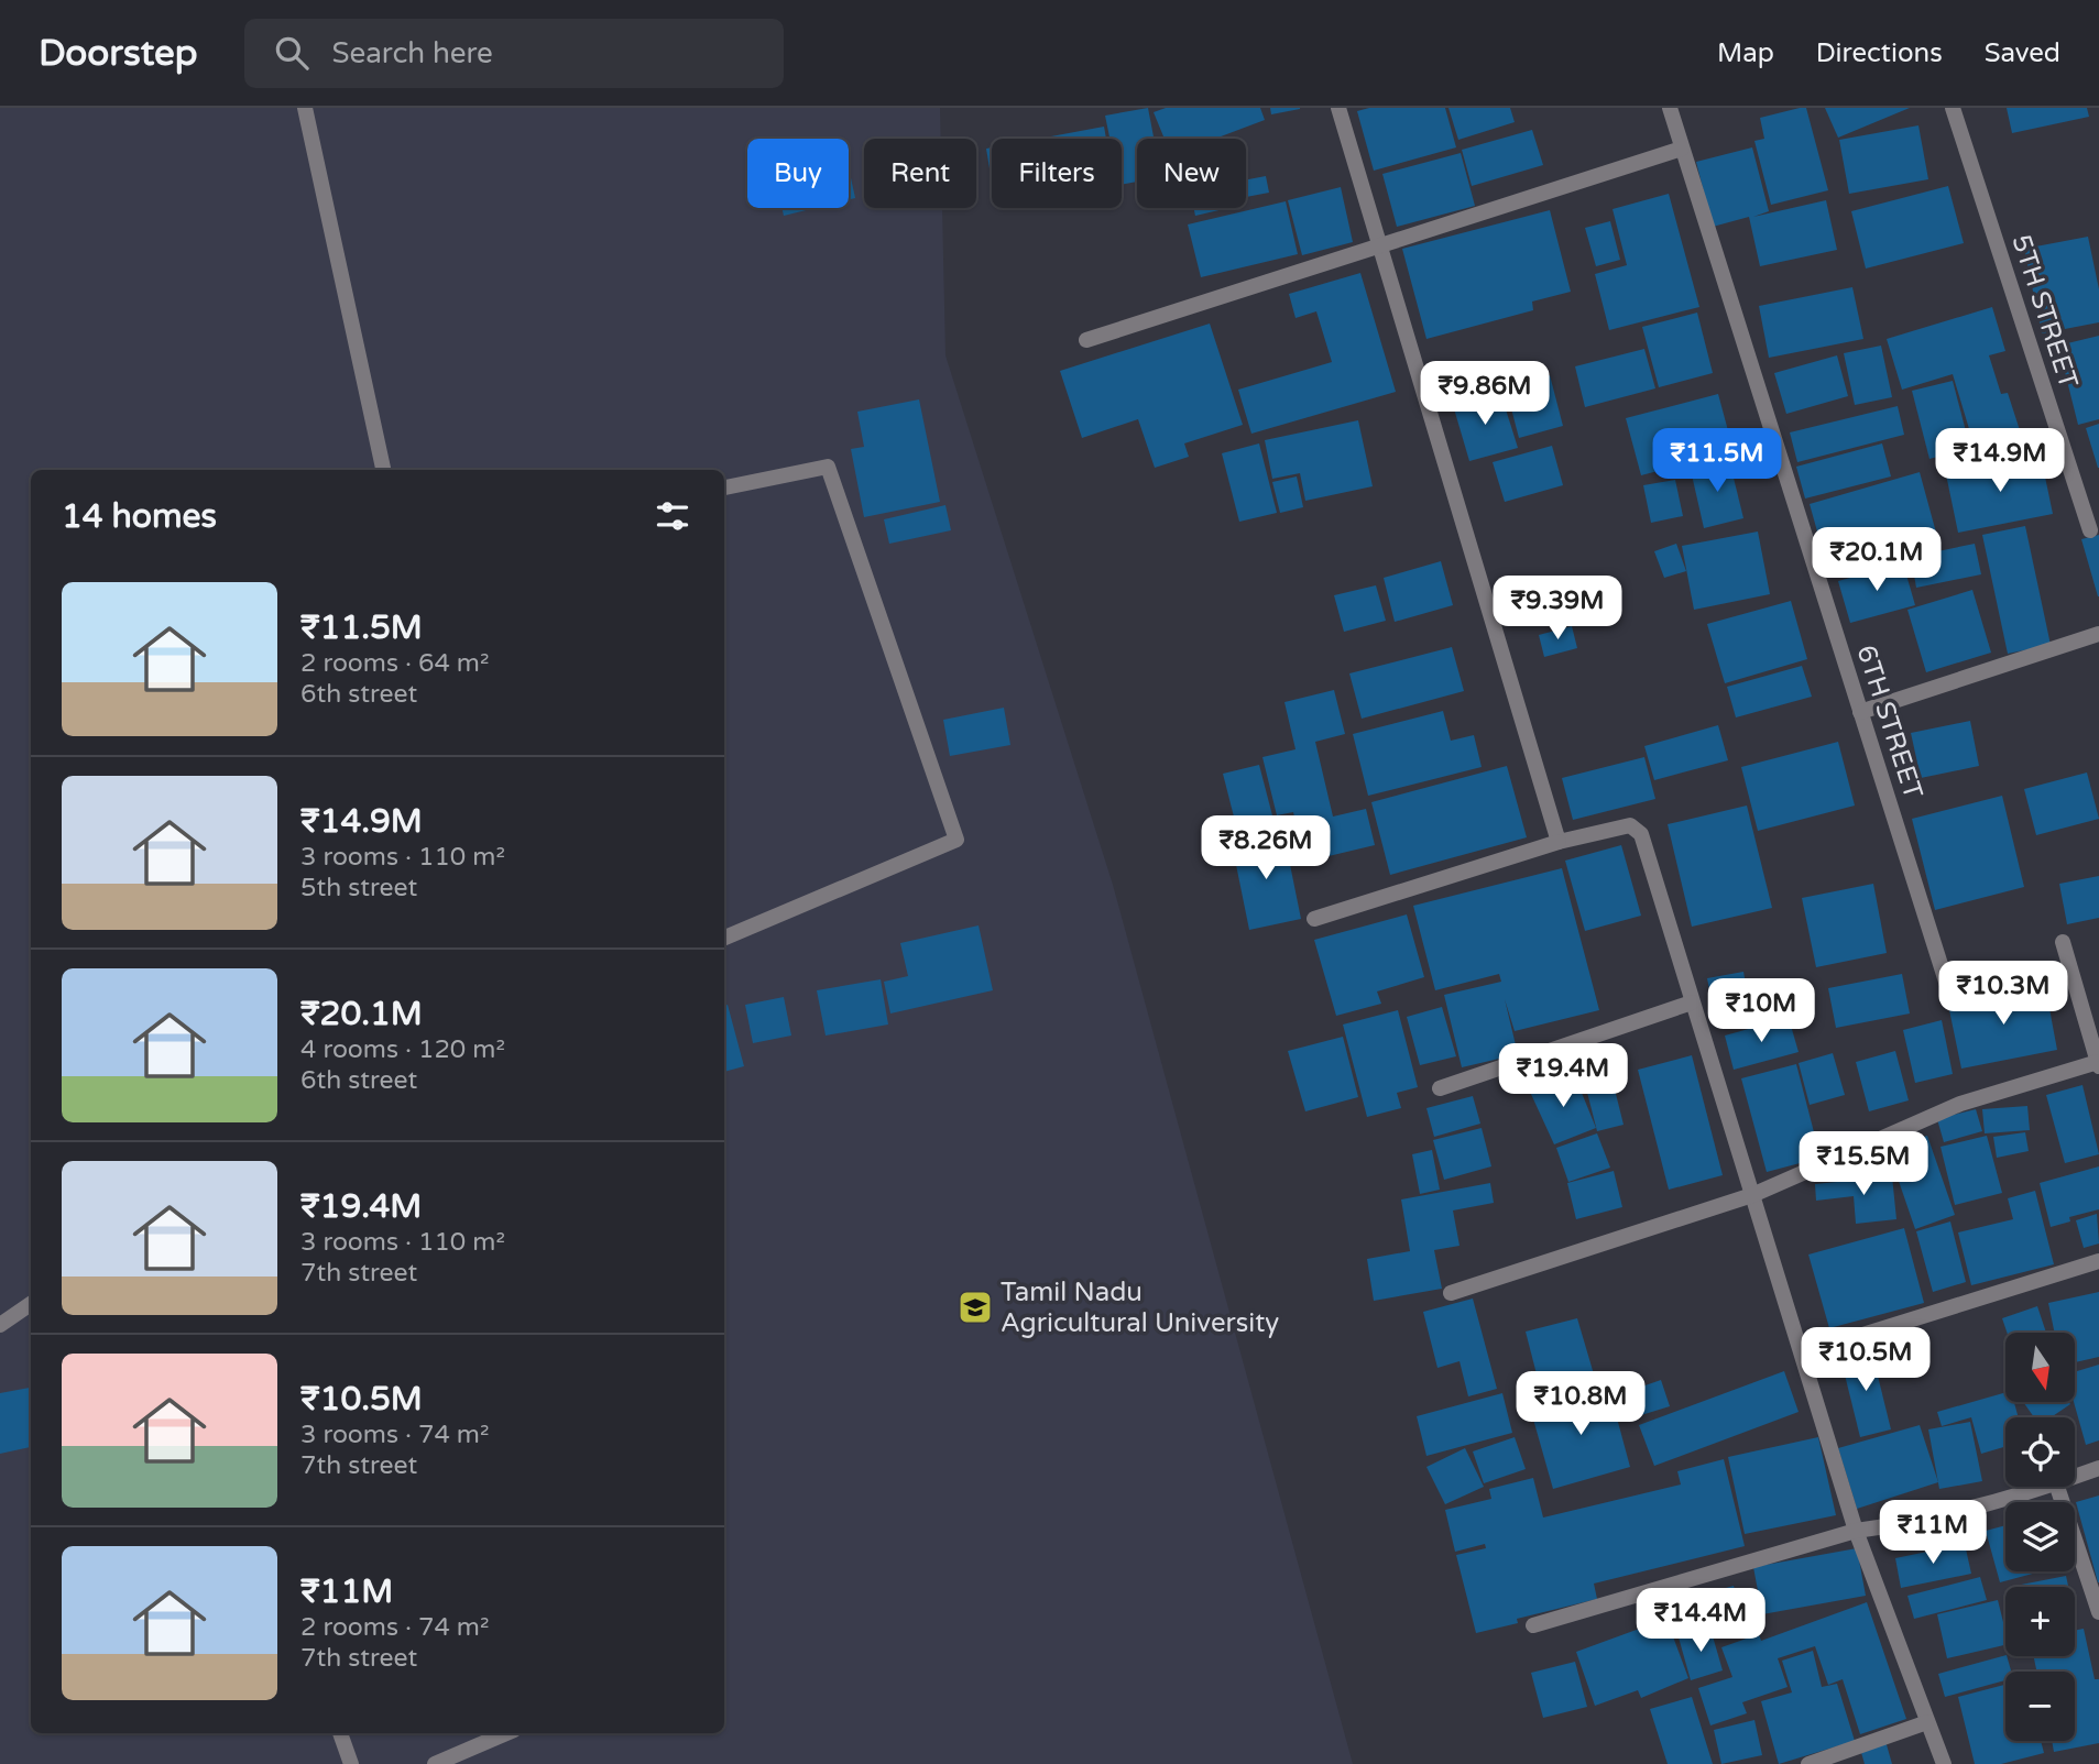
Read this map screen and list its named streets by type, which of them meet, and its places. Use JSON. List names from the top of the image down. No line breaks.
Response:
{"streets":{"street":["5TH STREET","6TH STREET"]},"places":{"school or university":["Tamil Nadu Agricultural University"]},"north":"bottom","page":{"header":"Doorstep","search":"Search here","nav":["Map","Directions","Saved"],"chip":["Buy","Rent","Filters","New"],"price":["₹9.86M","₹11.5M","₹14.9M","₹20.1M","₹9.39M","₹8.26M","₹10.3M","₹10M","₹19.4M","₹15.5M","₹10.5M","₹10.8M","₹11M","₹14.4M"],"heading":"14 homes","list":[{"name":"₹11.5M","note":"2 rooms · 64 m² · 6th street"},{"name":"₹14.9M","note":"3 rooms · 110 m² · 5th street"},{"name":"₹20.1M","note":"4 rooms · 120 m² · 6th street"},{"name":"₹19.4M","note":"3 rooms · 110 m² · 7th street"},{"name":"₹10.5M","note":"3 rooms · 74 m² · 7th street"},{"name":"₹11M","note":"2 rooms · 74 m² · 7th street"}],"map_buttons":["+","−"]}}
